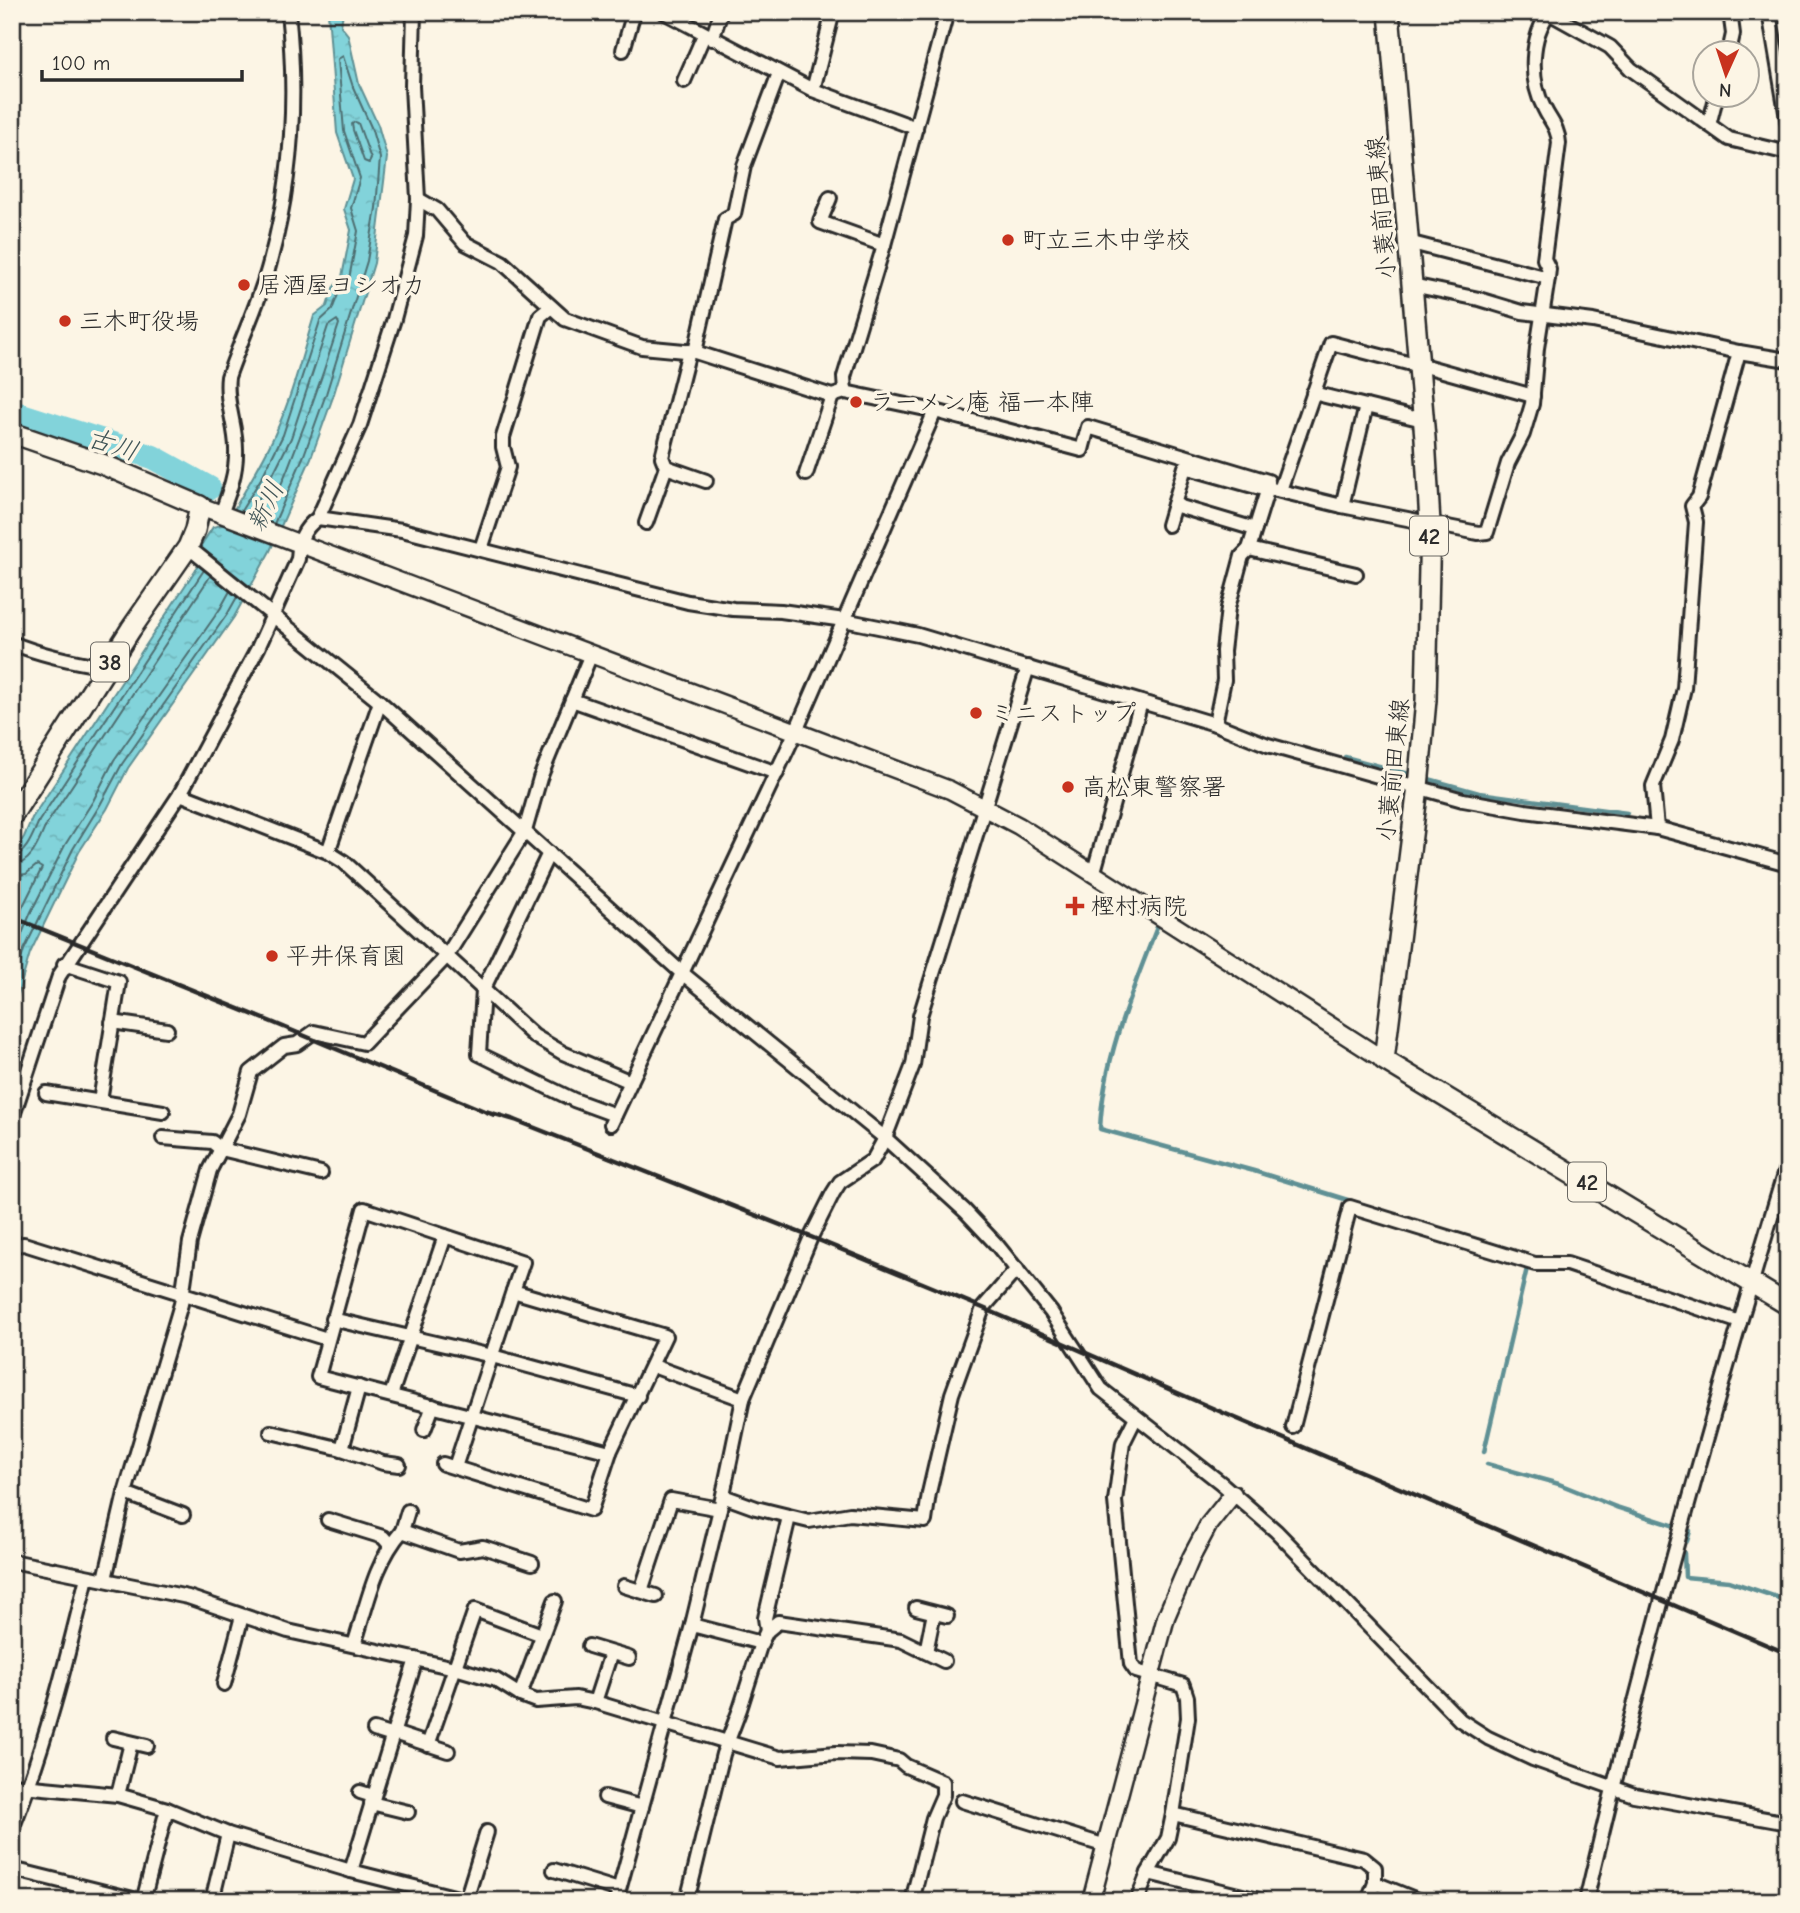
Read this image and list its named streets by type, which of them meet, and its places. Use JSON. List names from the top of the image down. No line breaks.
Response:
{"streets":{"main road":["小蓑前田東線","42","38"]},"crossings":[["小蓑前田東線","42"]],"water":["古川","新川"],"places":{"other":["町立三木中学校","居酒屋ヨシオカ","三木町役場","ラーメン庵 福一本陣","ミニストップ","高松東警察署","平井保育園"],"health":["樫村病院"]},"scale_bar":"100 m","north":"bottom"}
